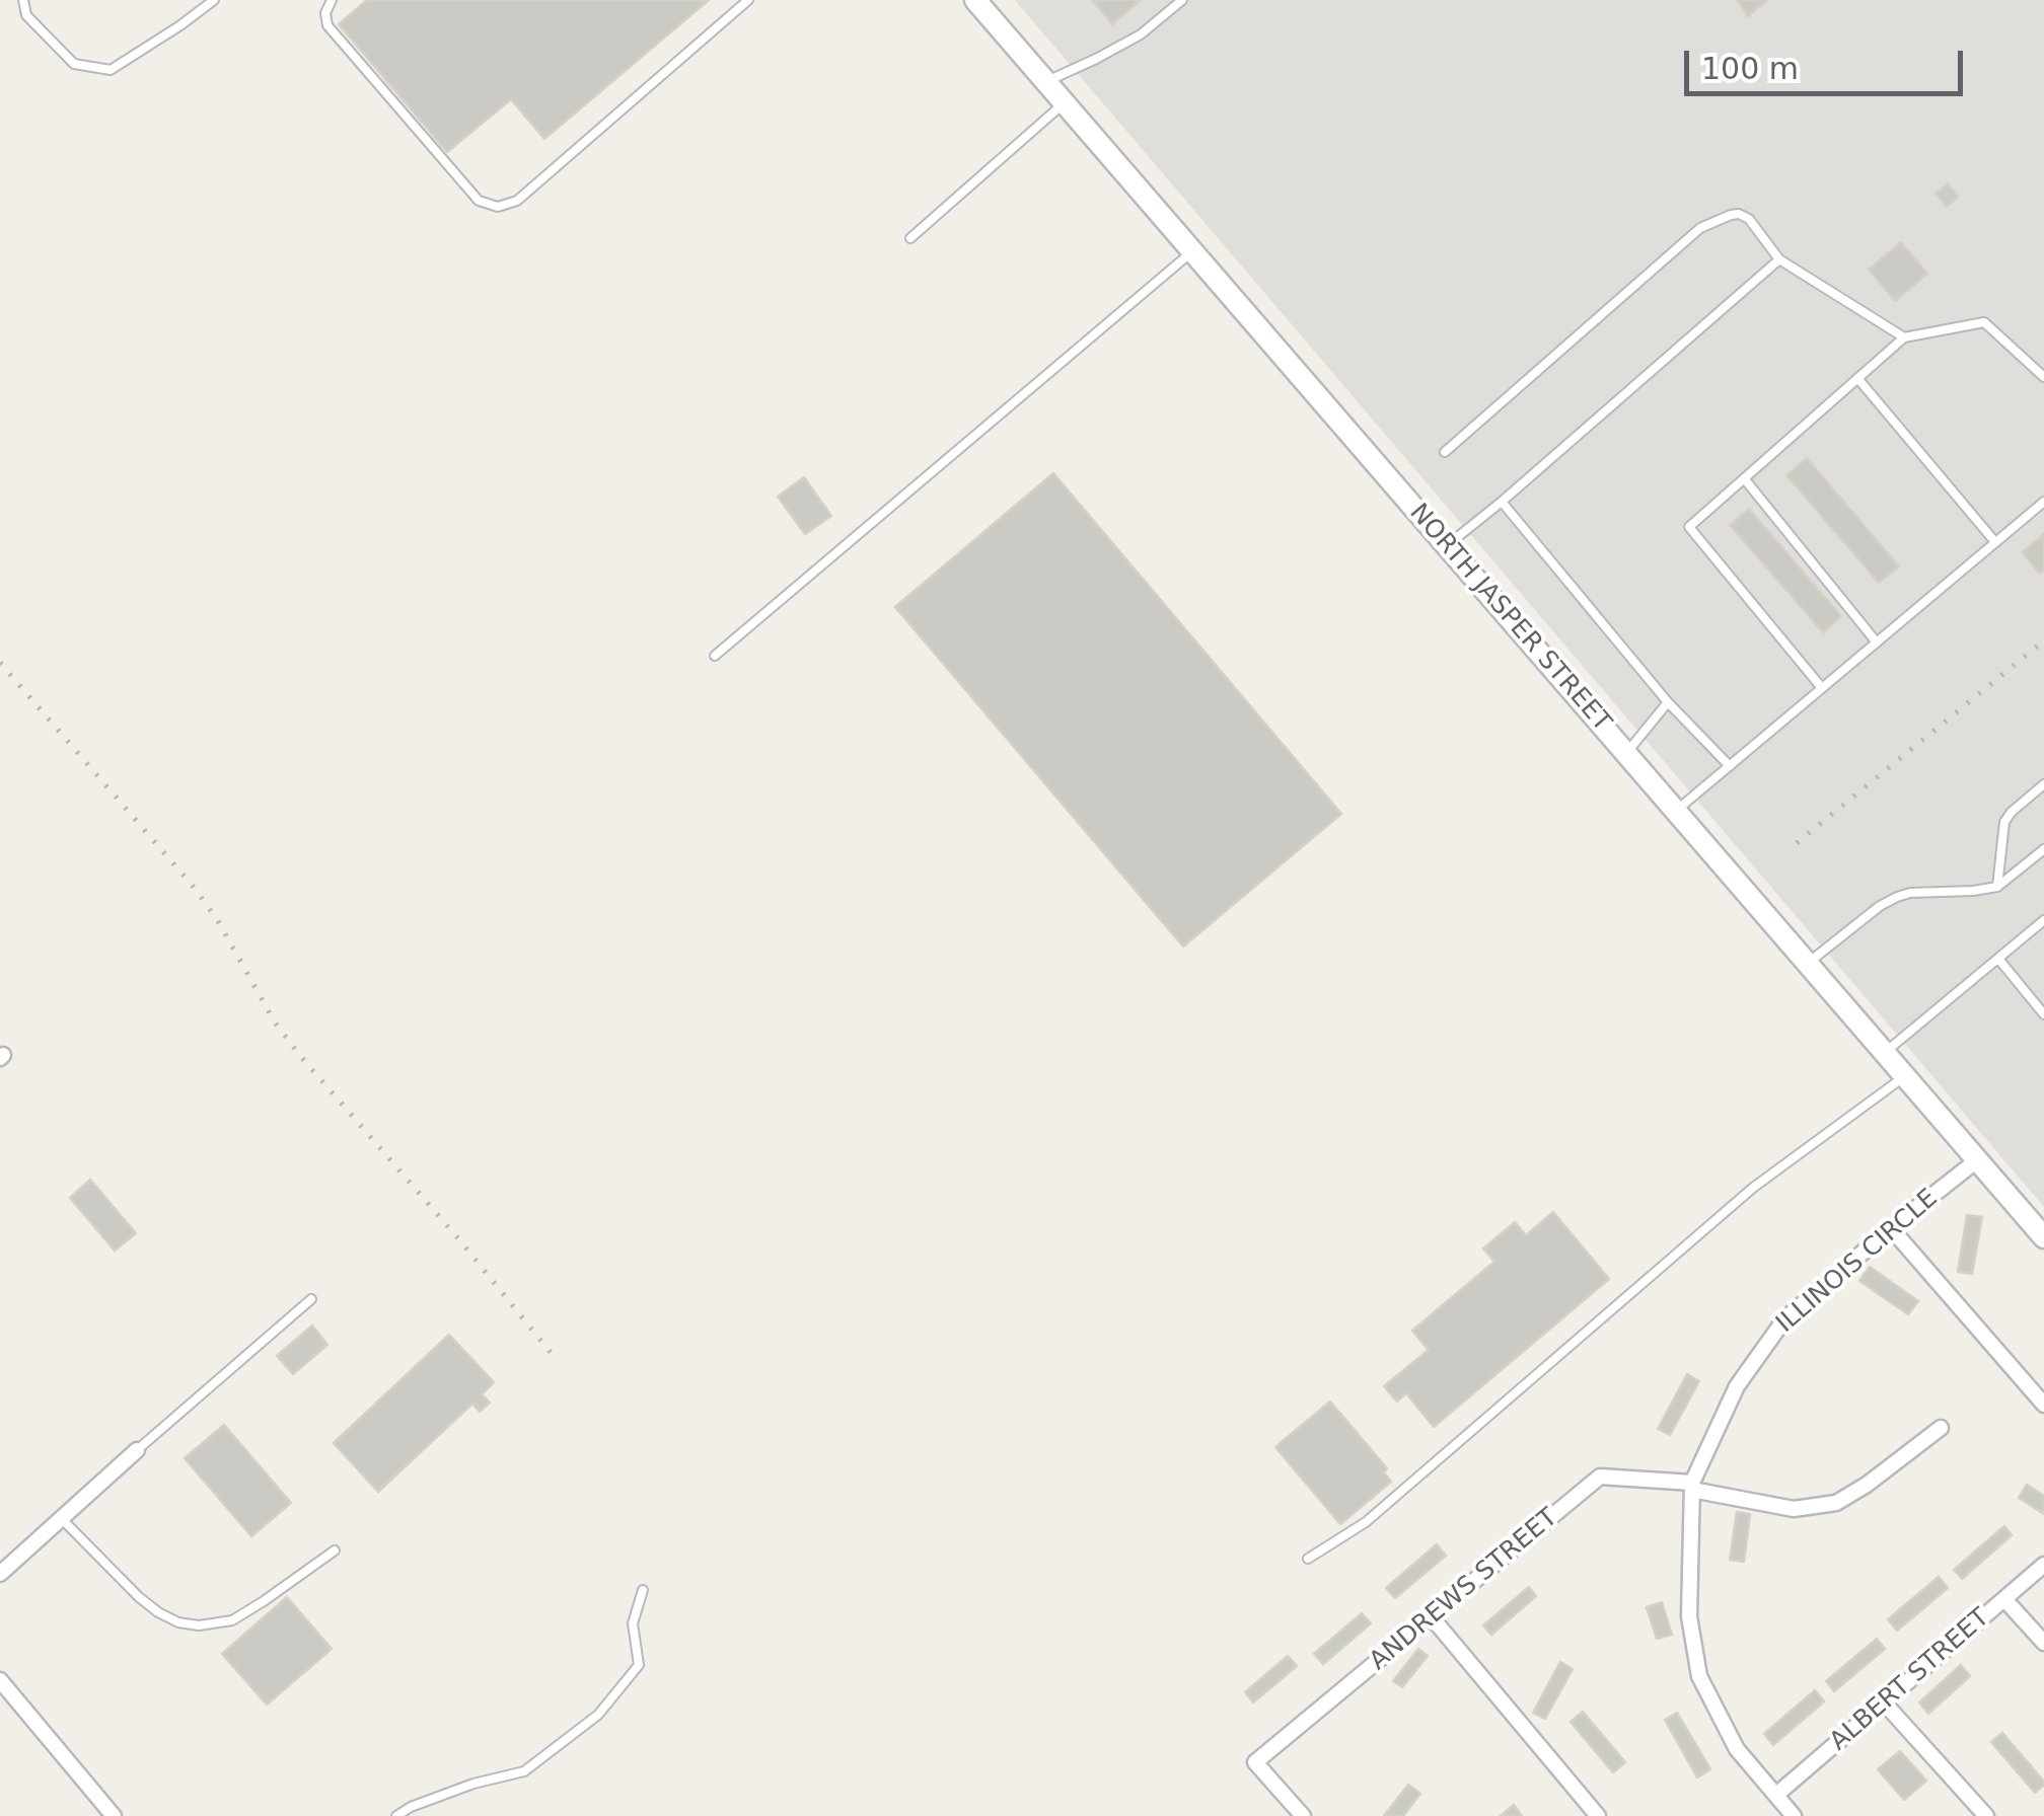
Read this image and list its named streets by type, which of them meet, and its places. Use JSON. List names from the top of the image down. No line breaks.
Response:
{"streets":{"street":["NORTH JASPER STREET","ILLINOIS CIRCLE","ANDREWS STREET","ALBERT STREET"]},"crossings":[["NORTH JASPER STREET","ILLINOIS CIRCLE"],["ILLINOIS CIRCLE","ANDREWS STREET"],["ILLINOIS CIRCLE","ALBERT STREET"]],"scale_bar":"100 m"}
